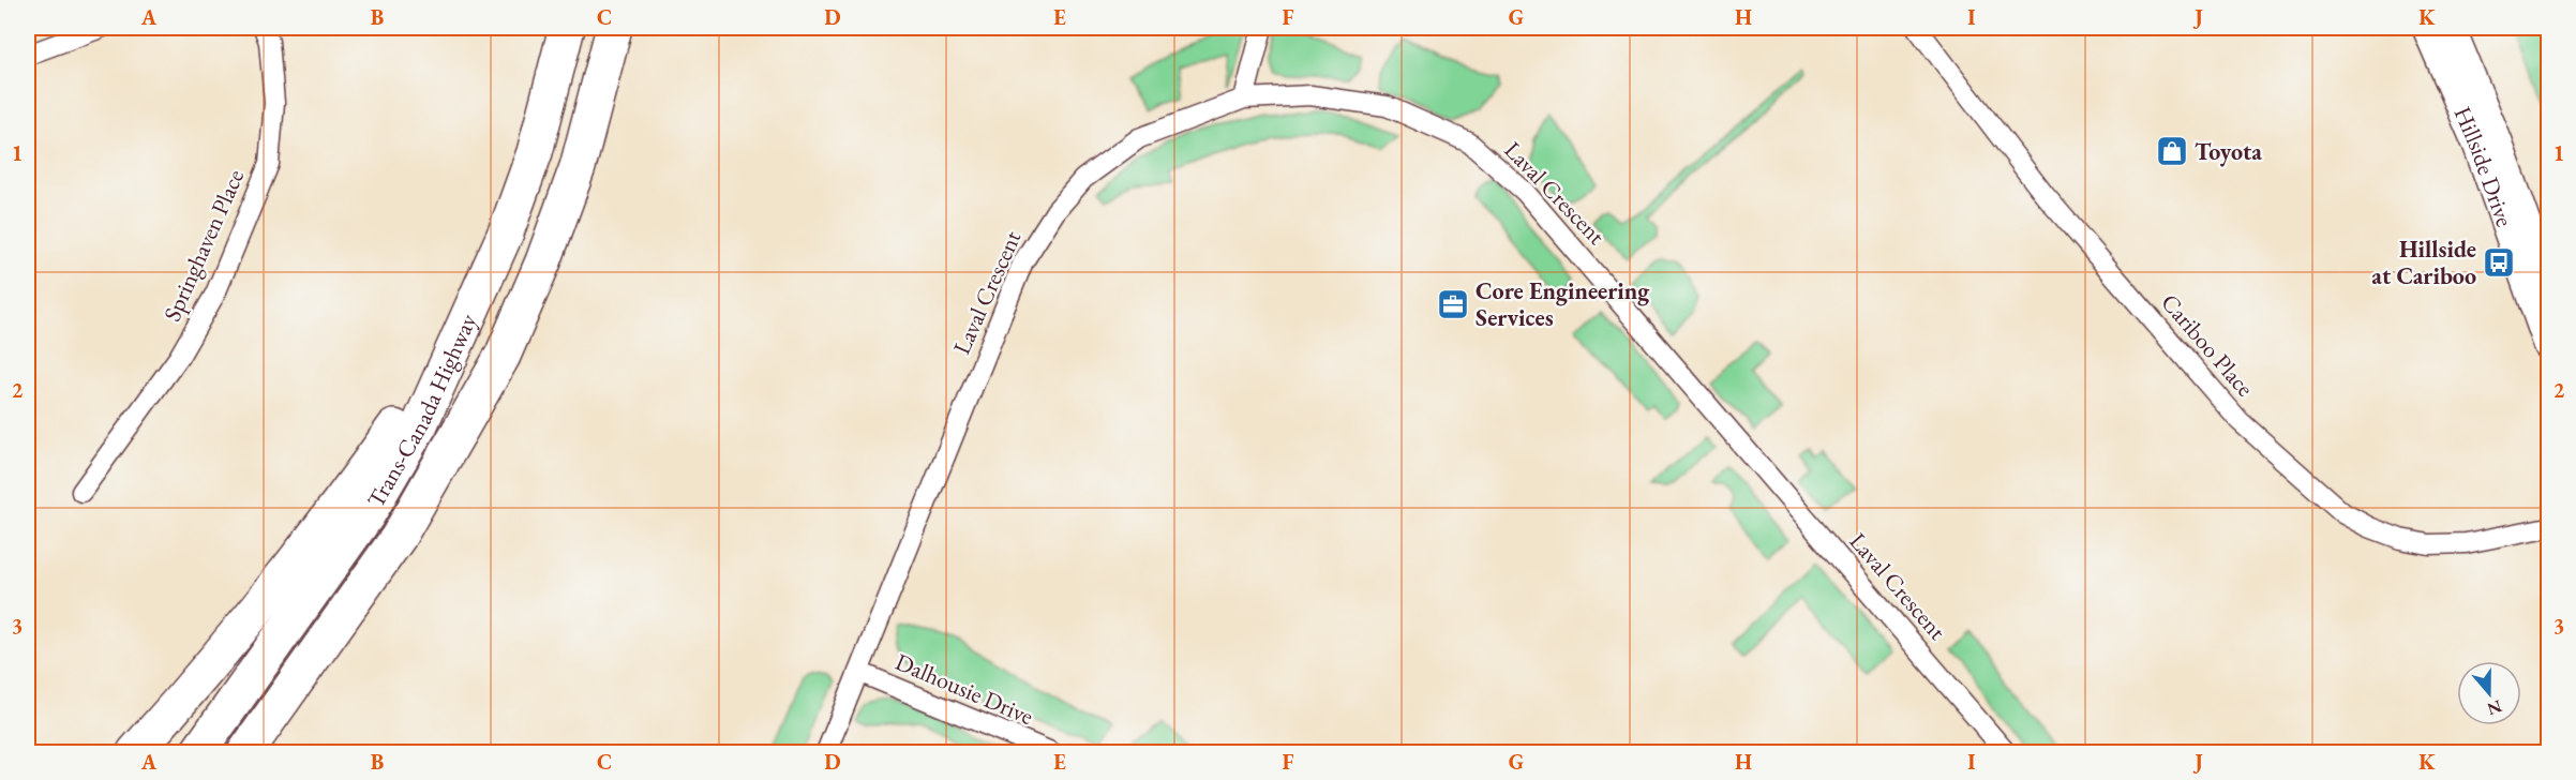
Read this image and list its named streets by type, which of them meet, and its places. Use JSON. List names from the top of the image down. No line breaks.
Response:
{"streets":{"highway":["Trans-Canada Highway"],"main road":["Hillside Drive"],"street":["Laval Crescent","Springhaven Place","Cariboo Place","Dalhousie Drive"]},"crossings":[["Laval Crescent","Dalhousie Drive"]],"places":{"shop":["Toyota"],"bus stop":["Hillside at Cariboo"],"office":["Core Engineering Services"]},"north":"bottom","grid":{"columns":["A","B","C","D","E","F","G","H","I","J","K"],"rows":["1","2","3"]}}
